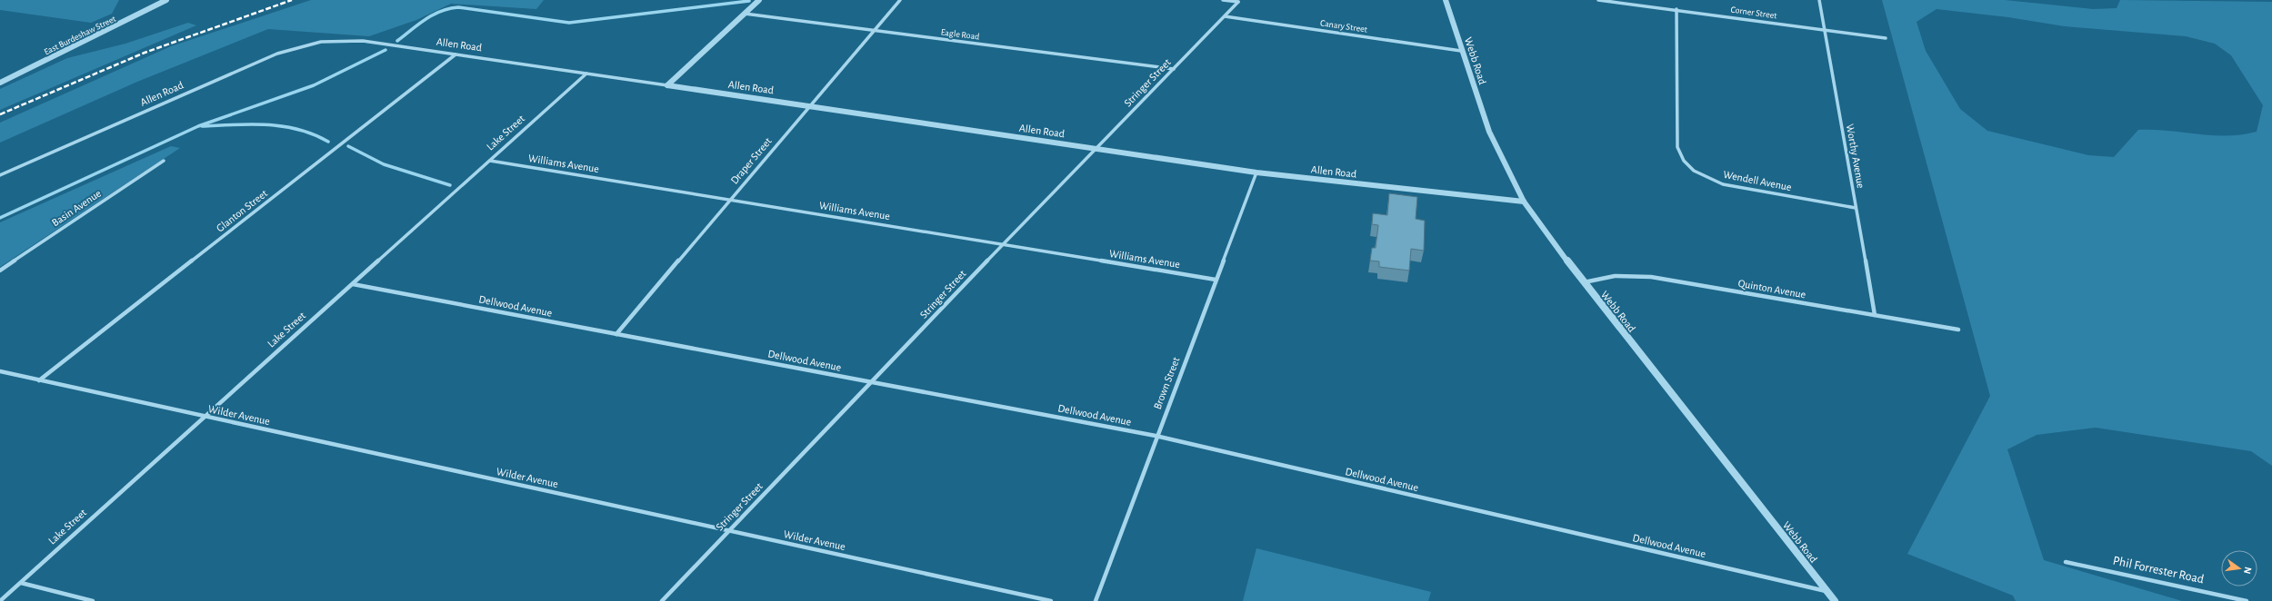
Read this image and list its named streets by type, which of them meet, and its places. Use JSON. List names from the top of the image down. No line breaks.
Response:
{"streets":{"street":["Corner Street","Canary Street","Eagle Road","East Burdeshaw Street","Allen Road","Webb Road","Stringer Street","Lake Street","Worthy Avenue","Draper Street","Williams Avenue","Wendell Avenue","Basin Avenue","Glanton Street","Quinton Avenue","Dellwood Avenue","Brown Street","Wilder Avenue","Phil Forrester Road"]},"crossings":[["Corner Street","Worthy Avenue"],["Corner Street","Wendell Avenue"],["Canary Street","Webb Road"],["Canary Street","Stringer Street"],["Eagle Road","Stringer Street"],["Eagle Road","Draper Street"],["Allen Road","Webb Road"],["Allen Road","Stringer Street"],["Allen Road","Lake Street"],["Allen Road","Draper Street"],["Allen Road","Glanton Street"],["Allen Road","Brown Street"],["Webb Road","Quinton Avenue"],["Webb Road","Dellwood Avenue"],["Stringer Street","Williams Avenue"],["Stringer Street","Dellwood Avenue"],["Stringer Street","Wilder Avenue"],["Lake Street","Williams Avenue"],["Lake Street","Dellwood Avenue"],["Lake Street","Wilder Avenue"],["Worthy Avenue","Wendell Avenue"],["Worthy Avenue","Quinton Avenue"],["Draper Street","Williams Avenue"],["Draper Street","Dellwood Avenue"],["Williams Avenue","Brown Street"],["Glanton Street","Wilder Avenue"],["Dellwood Avenue","Brown Street"]],"north":"right"}
